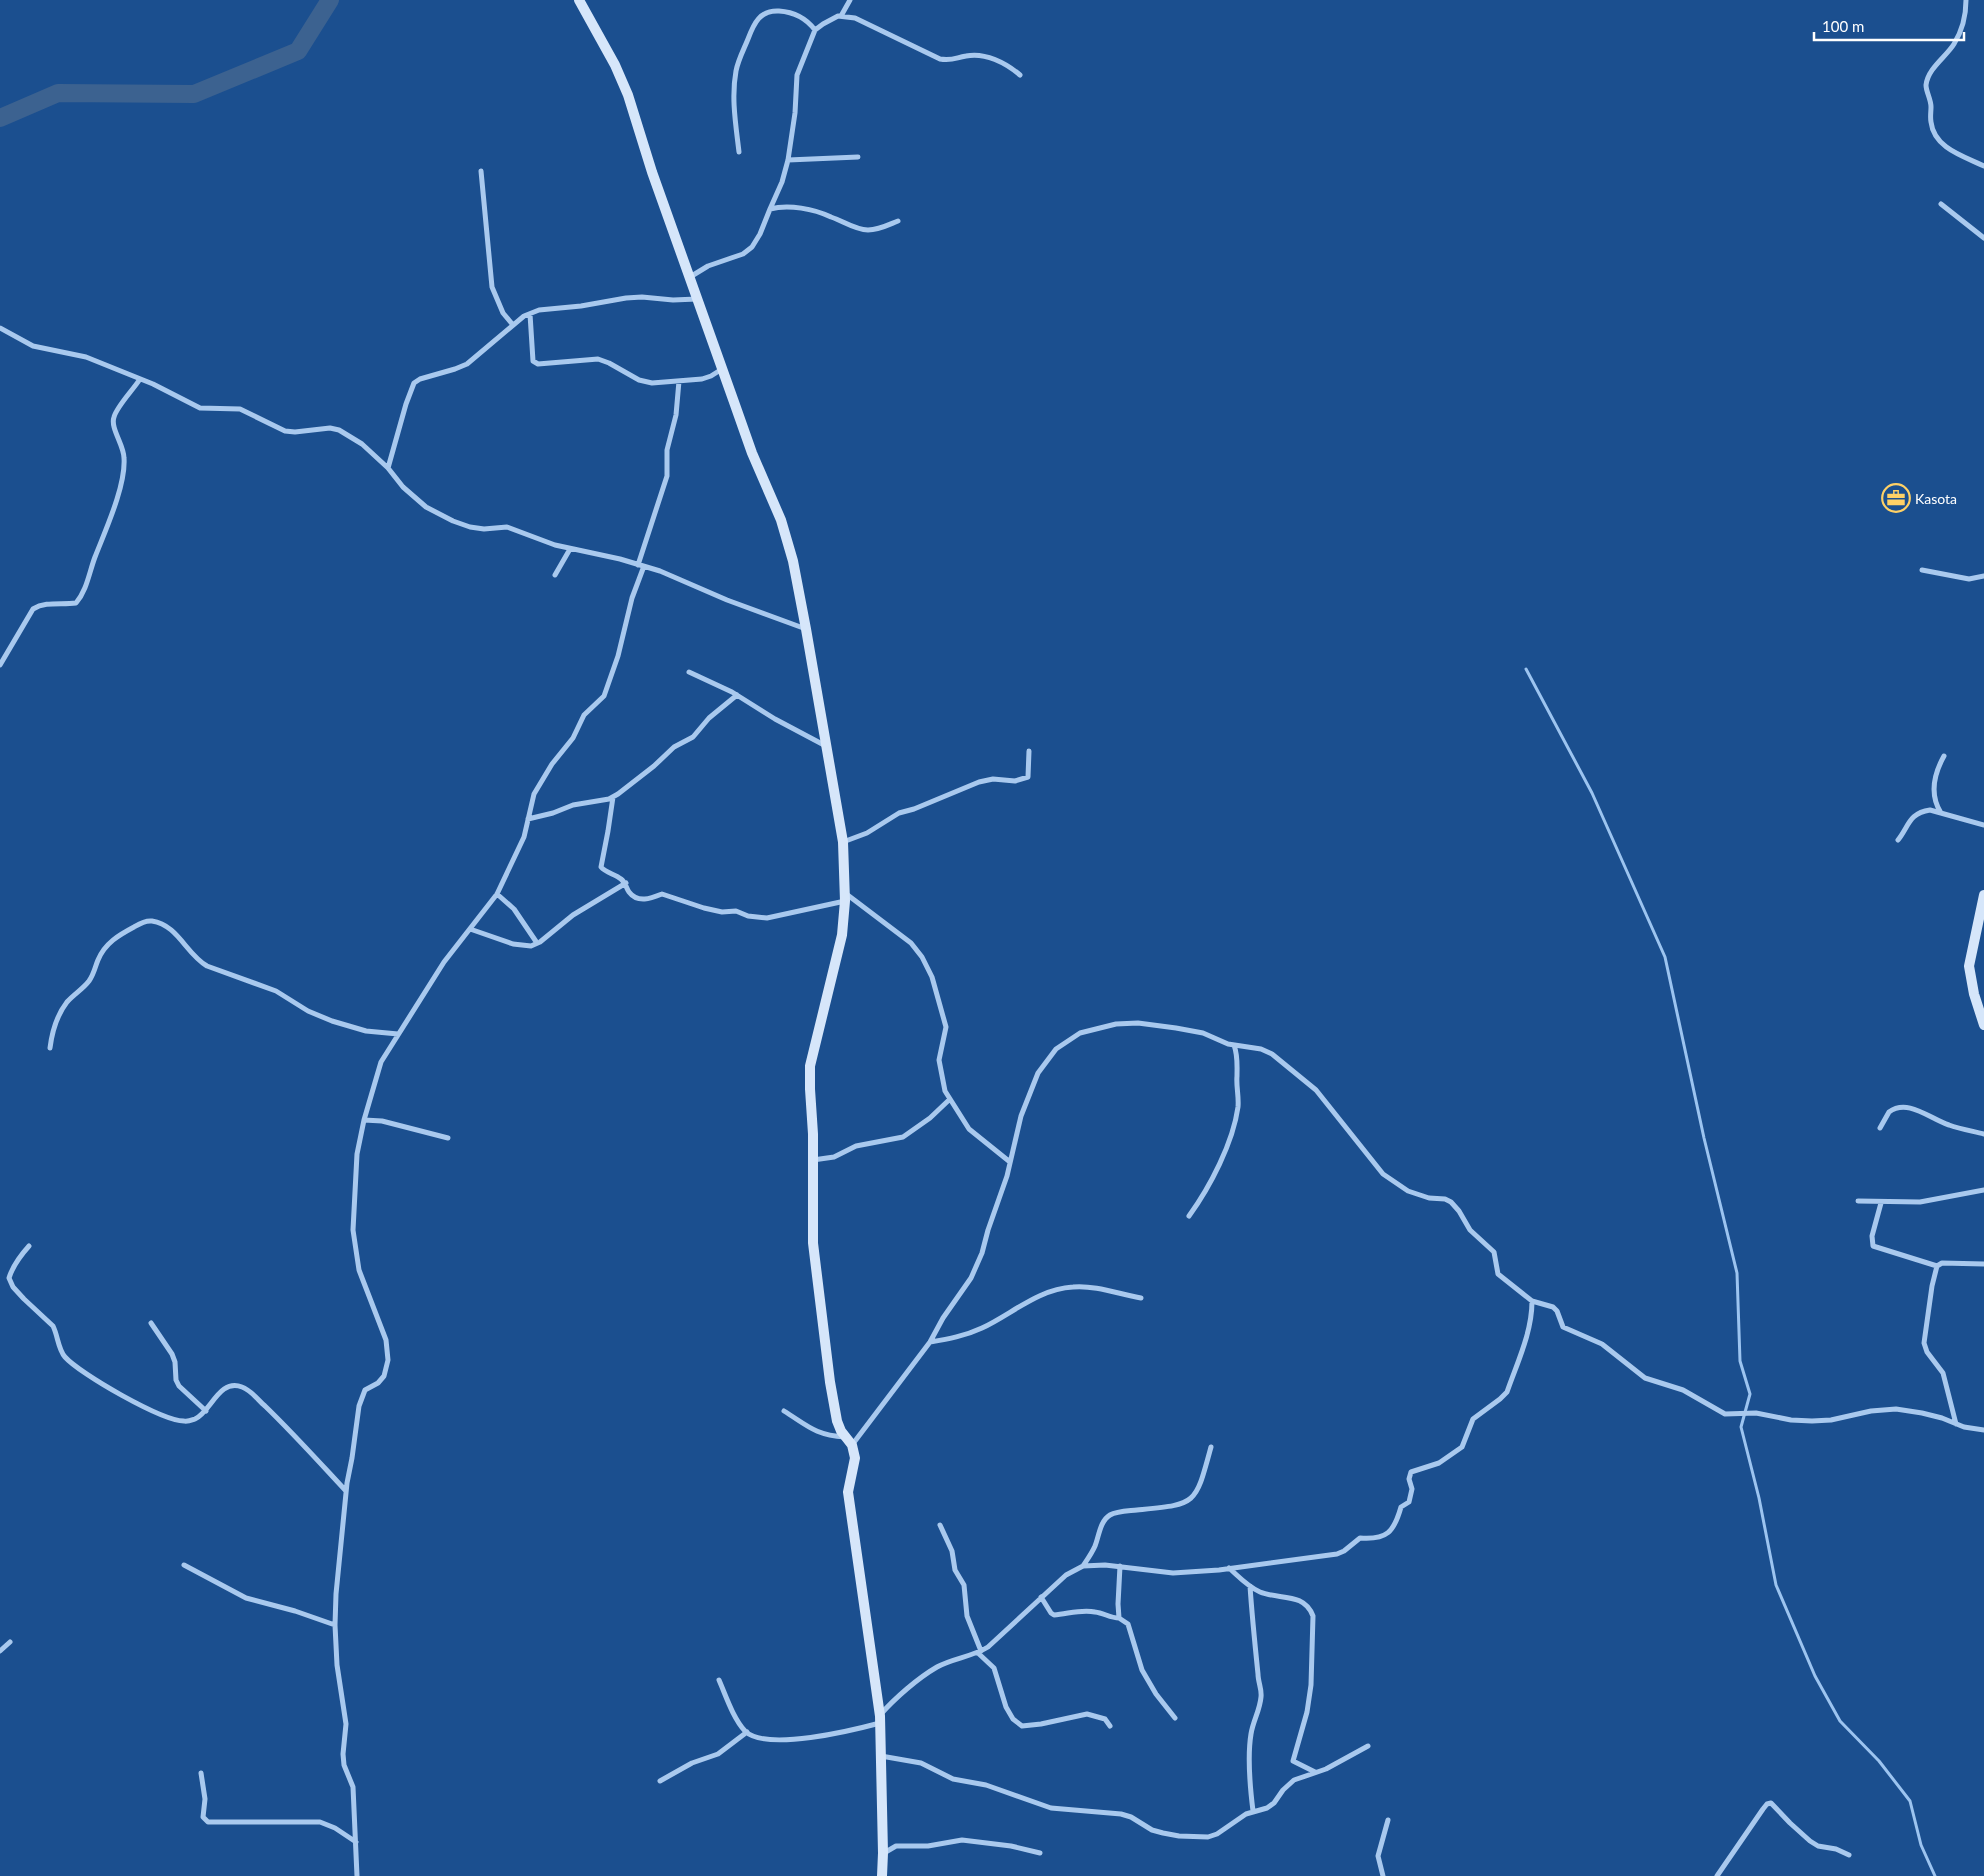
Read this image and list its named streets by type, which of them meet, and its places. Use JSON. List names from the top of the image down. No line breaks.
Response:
{"places":{"office":["Kasota"]},"scale_bar":"100 m"}
